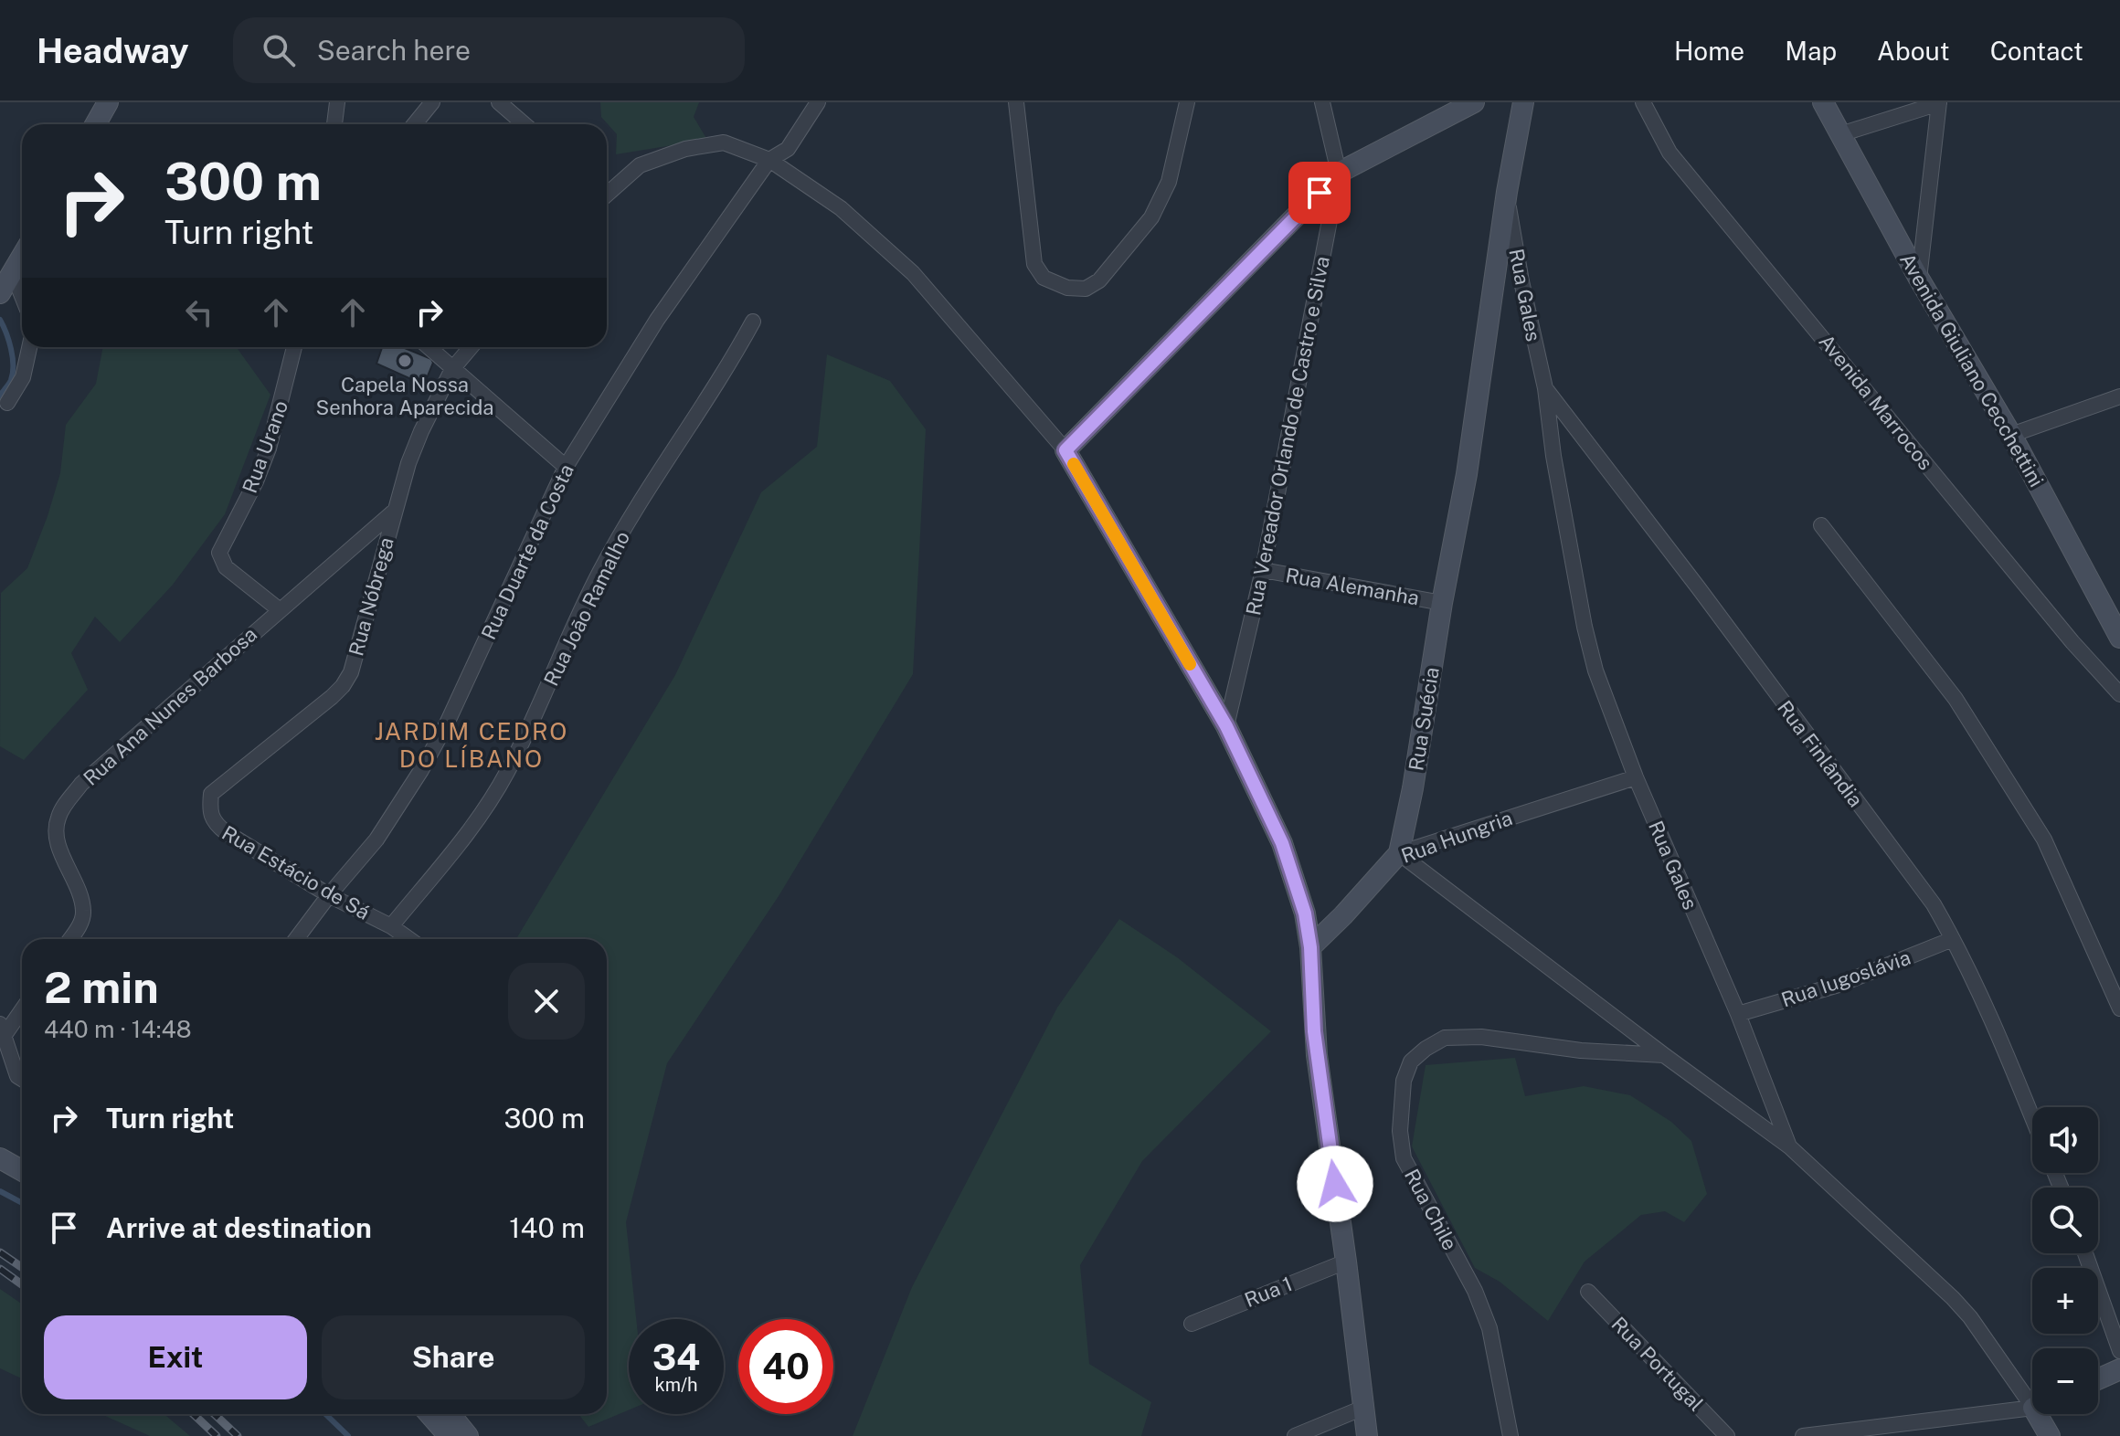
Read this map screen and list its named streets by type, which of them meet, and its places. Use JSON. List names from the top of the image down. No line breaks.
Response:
{"streets":{"street":["Rua Gales","Avenida Giuliano Cecchettini","Avenida Marrocos","Rua Vereador Orlando de Castro e Silva","Rua Urano","Rua Duarte da Costa","Rua Alemanha","Rua Nóbrega","Rua João Ramalho","Rua Ana Nunes Barbosa","Rua Suécia","Rua Finlândia","Rua Hungria","Rua Estácio de Sá","Rua Iugoslávia","Rua Chile","Rua 1","Rua Portugal"]},"crossings":[["Rua Gales","Rua Suécia"],["Rua Gales","Rua Finlândia"],["Rua Gales","Rua Hungria"],["Rua Gales","Rua Iugoslávia"],["Rua Vereador Orlando de Castro e Silva","Rua Alemanha"],["Rua Urano","Rua Ana Nunes Barbosa"],["Rua Duarte da Costa","Rua Estácio de Sá"],["Rua Alemanha","Rua Suécia"],["Rua Nóbrega","Rua Ana Nunes Barbosa"],["Rua Nóbrega","Rua Estácio de Sá"],["Rua João Ramalho","Rua Estácio de Sá"],["Rua Suécia","Rua Hungria"],["Rua Finlândia","Rua Iugoslávia"]],"districts":["JARDIM CEDRO DO LÍBANO"],"places":["Capela Nossa Senhora Aparecida"],"page":{"header":"Headway","search":"Search here","nav":["Home","Map","About","Contact"],"turn":["300 m","Turn right"],"heading":["2 min","440 m · 14:48"],"list":[{"name":"Turn right","value":"300 m"},{"name":"Arrive at destination","value":"140 m"}],"map_buttons":["+","−"],"buttons":["Exit","Share"],"speed":"34 km/h","limit":"40"}}
